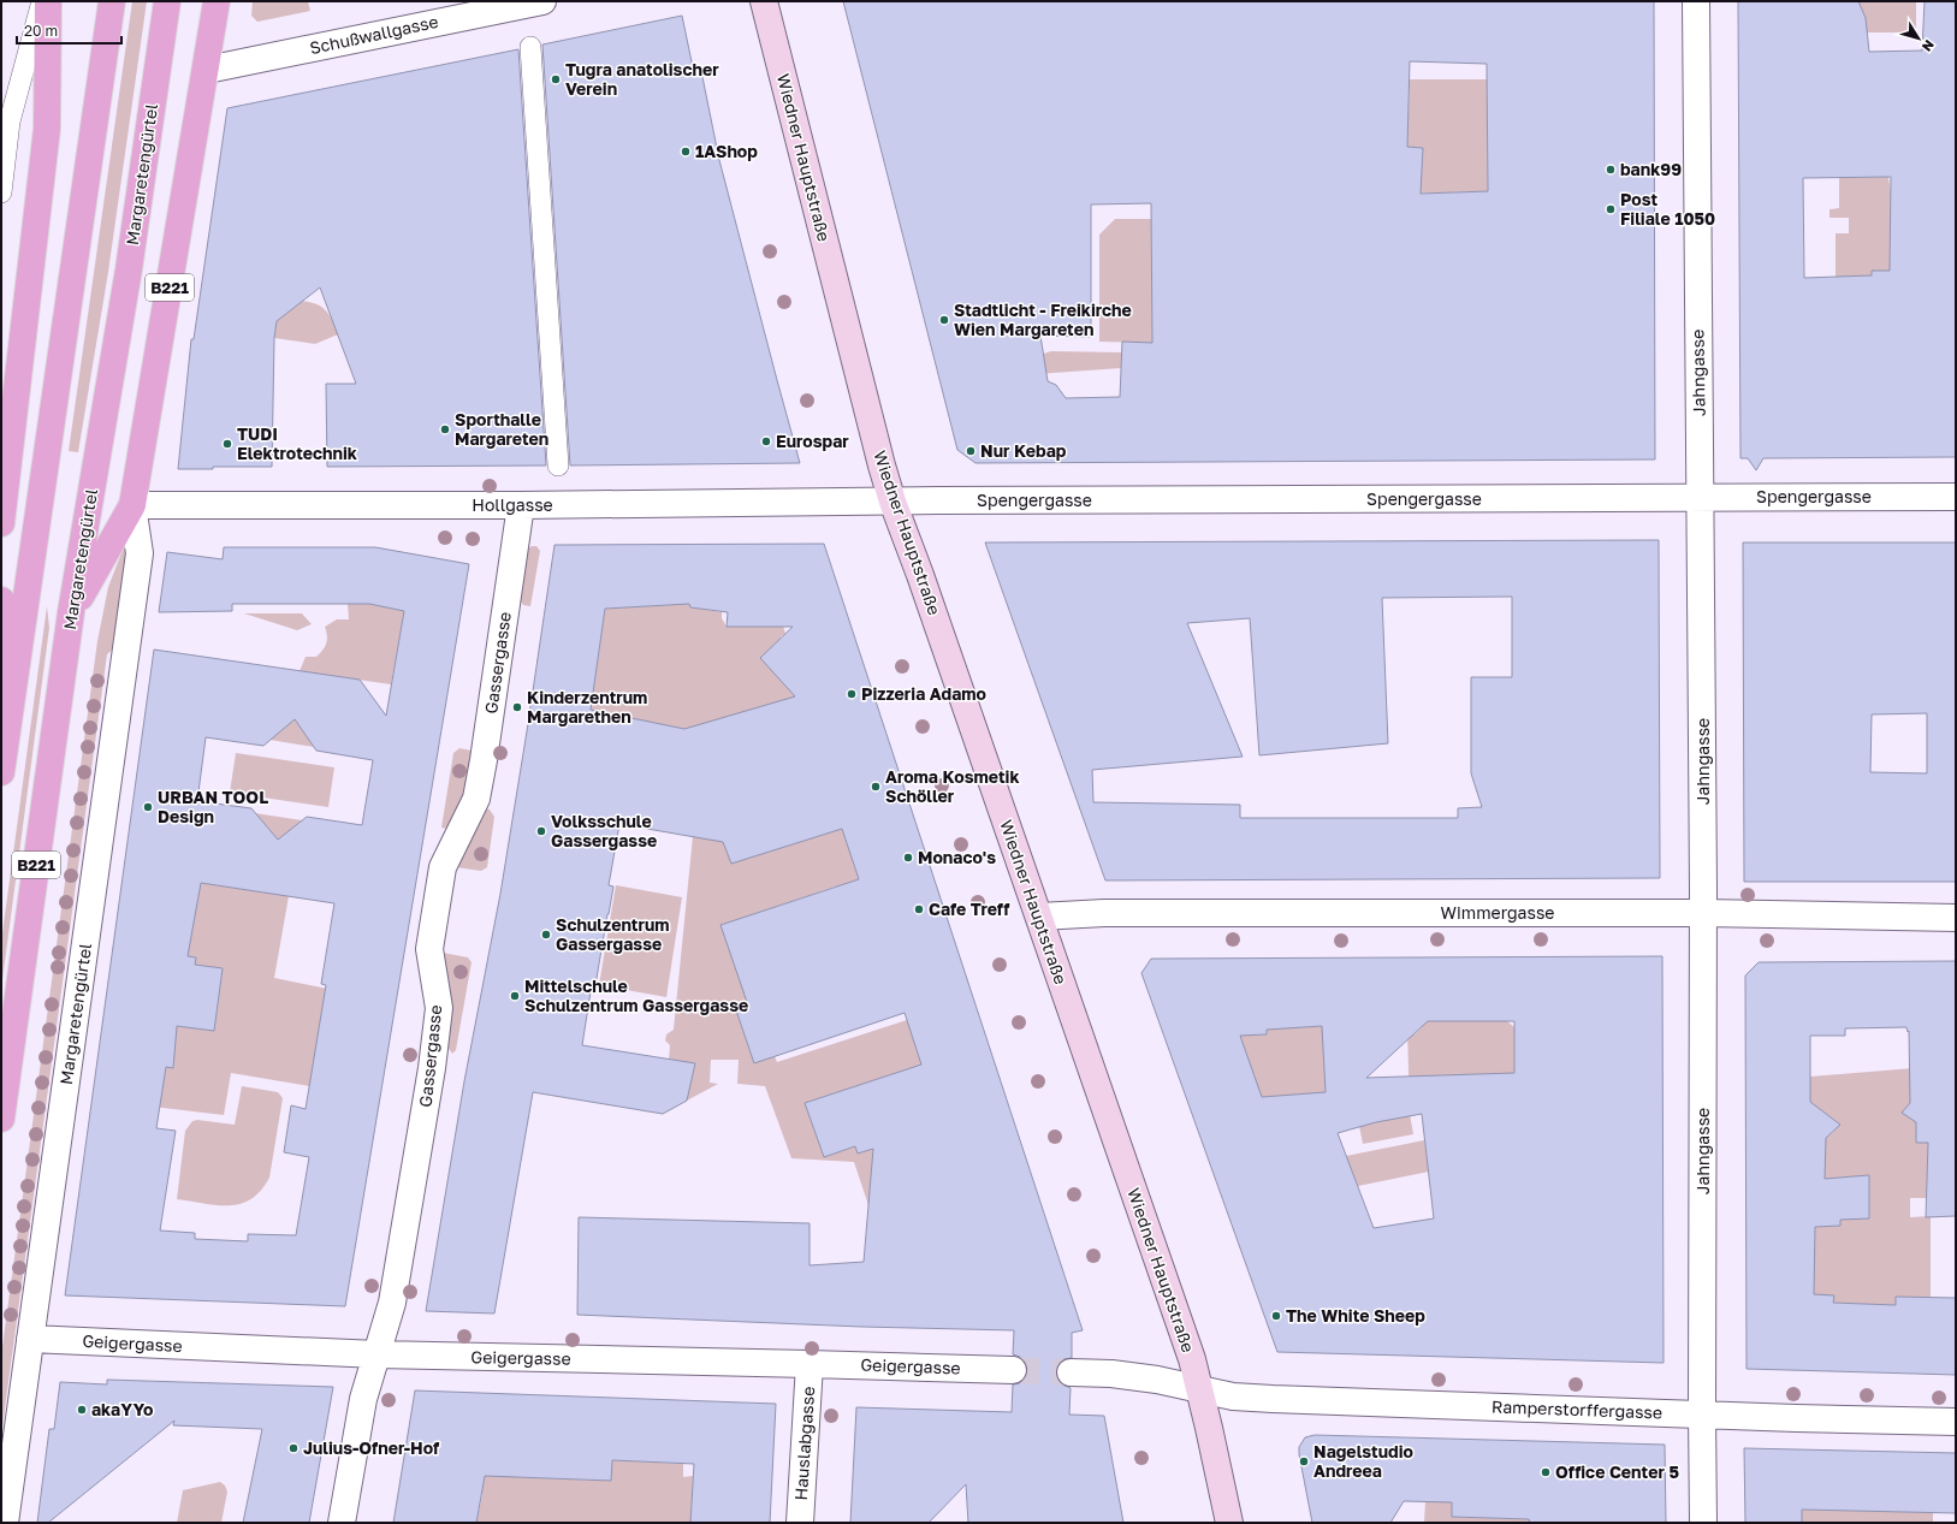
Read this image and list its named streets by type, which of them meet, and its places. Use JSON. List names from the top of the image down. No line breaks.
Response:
{"streets":{"main road":["Wiedner Hauptstraße","Margaretengürtel","B221"],"street":["Schußwallgasse","Jahngasse","Spengergasse","Hollgasse","Gassergasse","Wimmergasse","Geigergasse","Ramperstorffergasse","Hauslabgasse"]},"crossings":[["Schußwallgasse","B221"],["Wiedner Hauptstraße","Spengergasse"],["Wiedner Hauptstraße","Hollgasse"],["Wiedner Hauptstraße","Wimmergasse"],["Wiedner Hauptstraße","Ramperstorffergasse"],["Margaretengürtel","B221"],["Margaretengürtel","Hollgasse"],["Margaretengürtel","Geigergasse"],["B221","Hollgasse"],["Jahngasse","Spengergasse"],["Jahngasse","Wimmergasse"],["Jahngasse","Ramperstorffergasse"],["Spengergasse","Hollgasse"],["Hollgasse","Gassergasse"],["Gassergasse","Geigergasse"],["Geigergasse","Hauslabgasse"]],"places":["Tugra anatolischer Verein","1AShop","bank99","Post Filiale 1050","Stadtlicht - Freikirche Wien Margareten","Sporthalle Margareten","Eurospar","TUDI Elektrotechnik","Nur Kebap","Pizzeria Adamo","Kinderzentrum Margarethen","Aroma Kosmetik Schöller","URBAN TOOL Design","Volksschule Gassergasse","Monaco's","Cafe Treff","Schulzentrum Gassergasse","Mittelschule Schulzentrum Gassergasse","The White Sheep","akaYYo","Julius-Ofner-Hof","Nagelstudio Andreea","Office Center 5"],"scale_bar":"20 m","north":"bottom right"}
